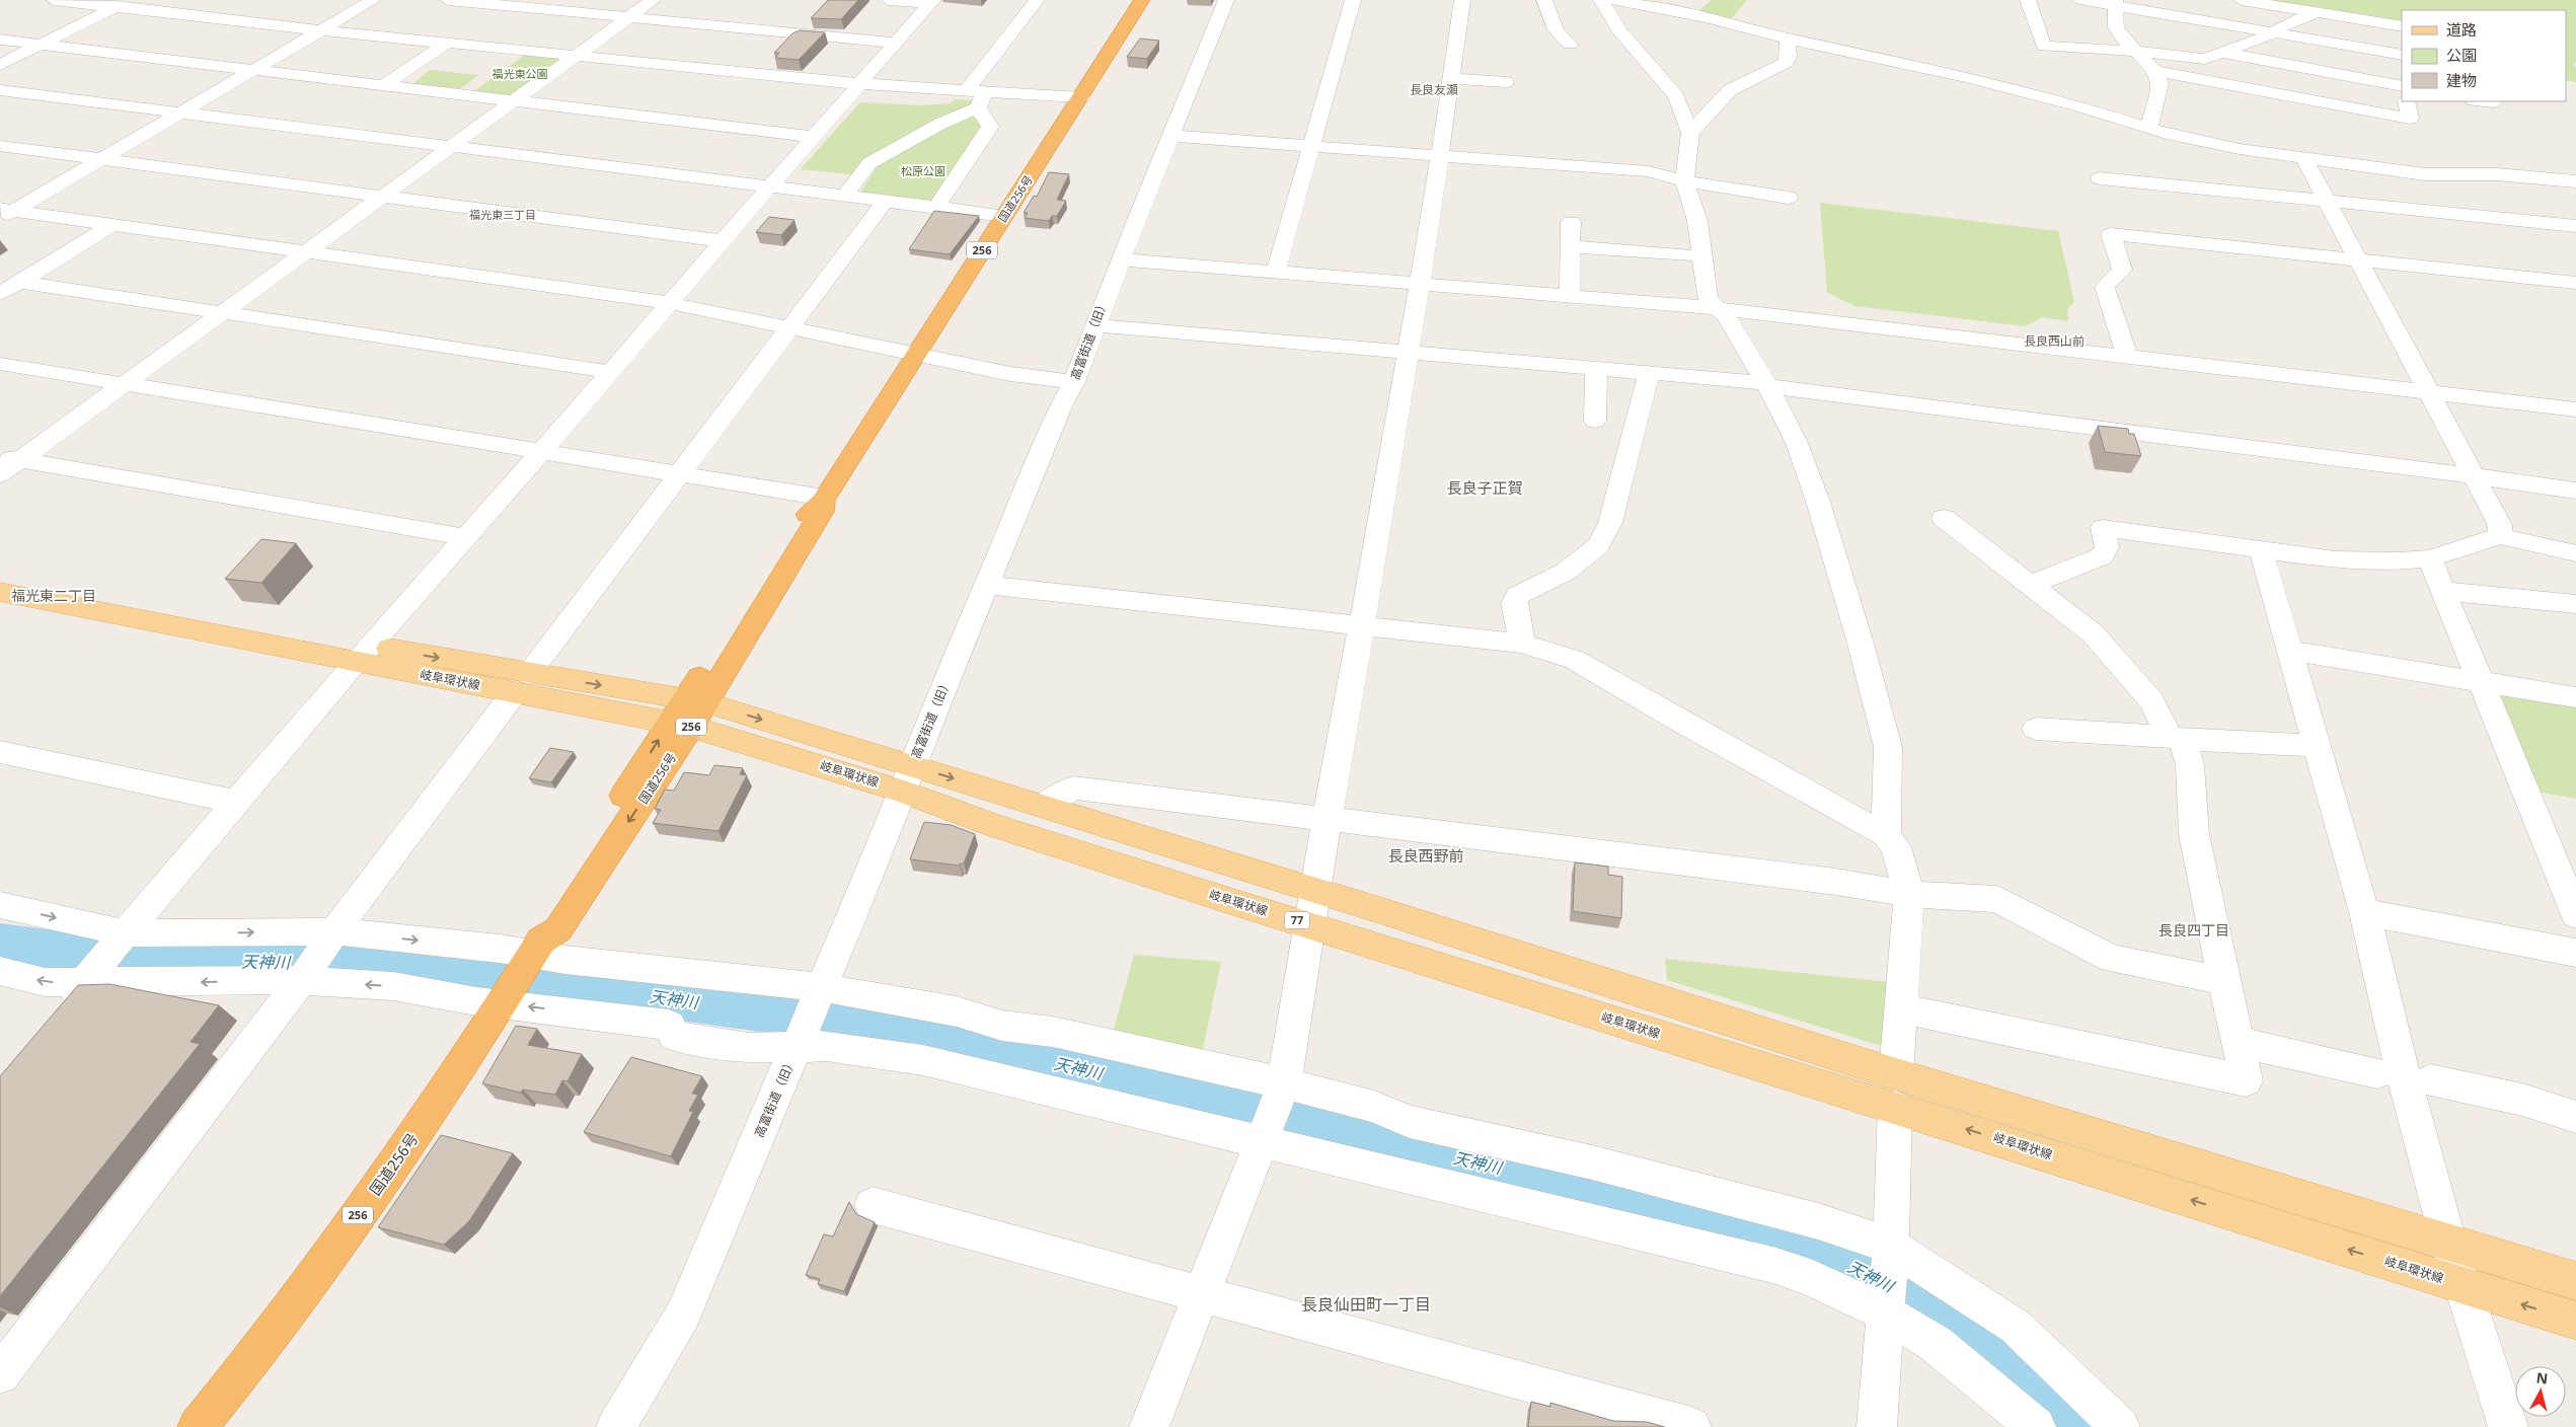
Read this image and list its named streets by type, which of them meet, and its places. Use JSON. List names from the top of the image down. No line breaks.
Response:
{"streets":{"highway":["国道256号","256"],"main road":["岐阜環状線","77"],"street":["高富街道（旧）"]},"crossings":[["国道256号","岐阜環状線"],["高富街道（旧）","岐阜環状線"]],"districts":["長良友瀬","福光東三丁目","長良西山前","長良子正賀","福光東二丁目","長良西野前","長良四丁目","長良仙田町一丁目"],"water":["天神川"],"parks":["福光東公園","松原公園"],"legend":["道路","公園","建物"],"north":"top"}
